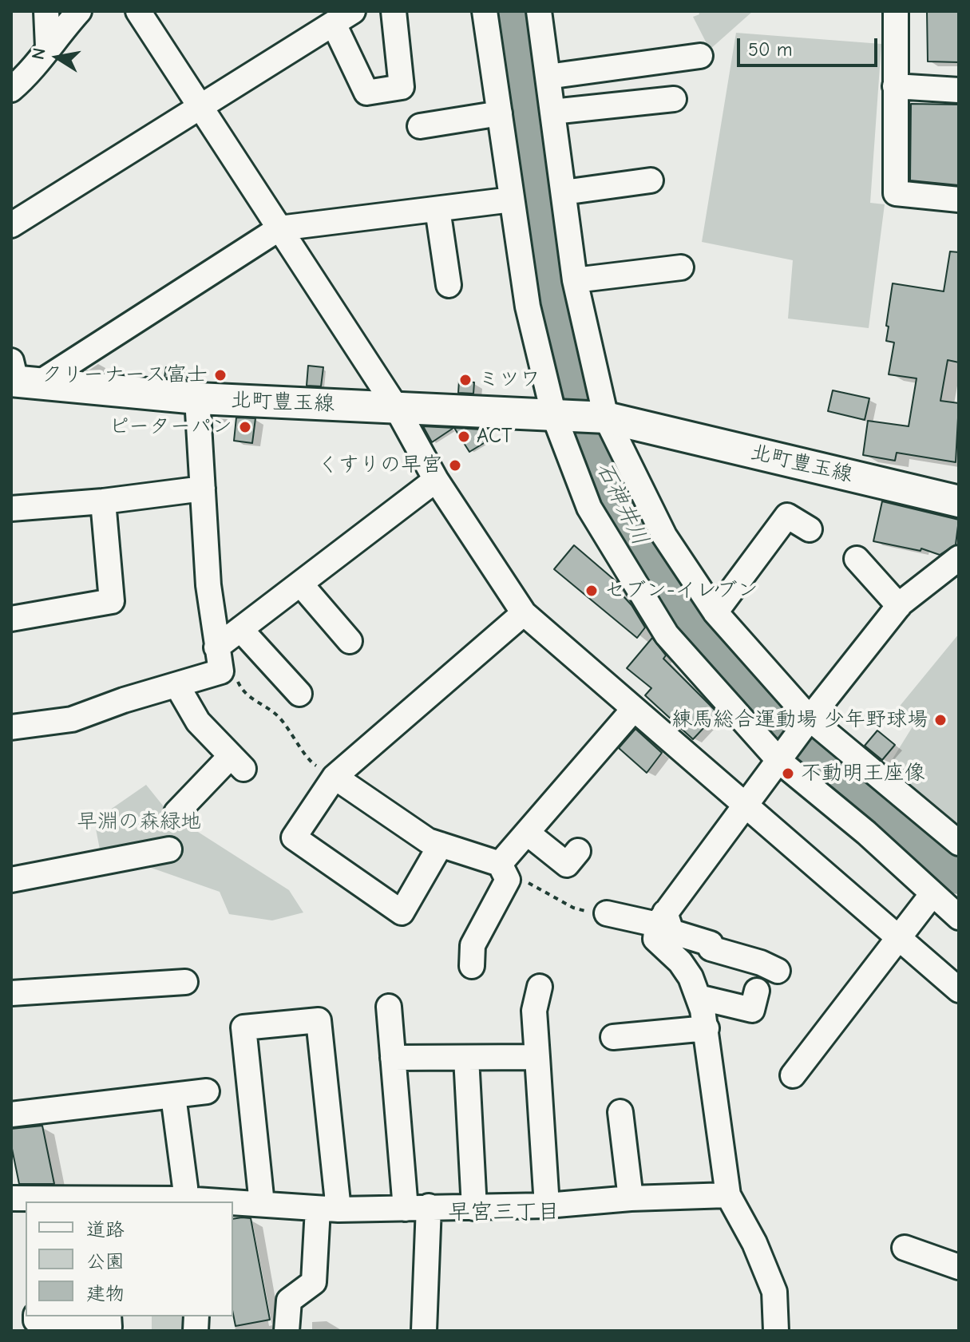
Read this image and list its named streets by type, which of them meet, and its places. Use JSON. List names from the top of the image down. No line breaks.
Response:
{"streets":{"main road":["北町豊玉線"]},"districts":["早宮三丁目"],"water":["石神井川"],"parks":["早淵の森緑地"],"places":["クリーナース富士","ミツワ","ピーターパン","ACT","くすりの早宮","セブン-イレブン","練馬総合運動場 少年野球場","不動明王座像"],"legend":["道路","公園","建物"],"scale_bar":"50 m","north":"left"}
